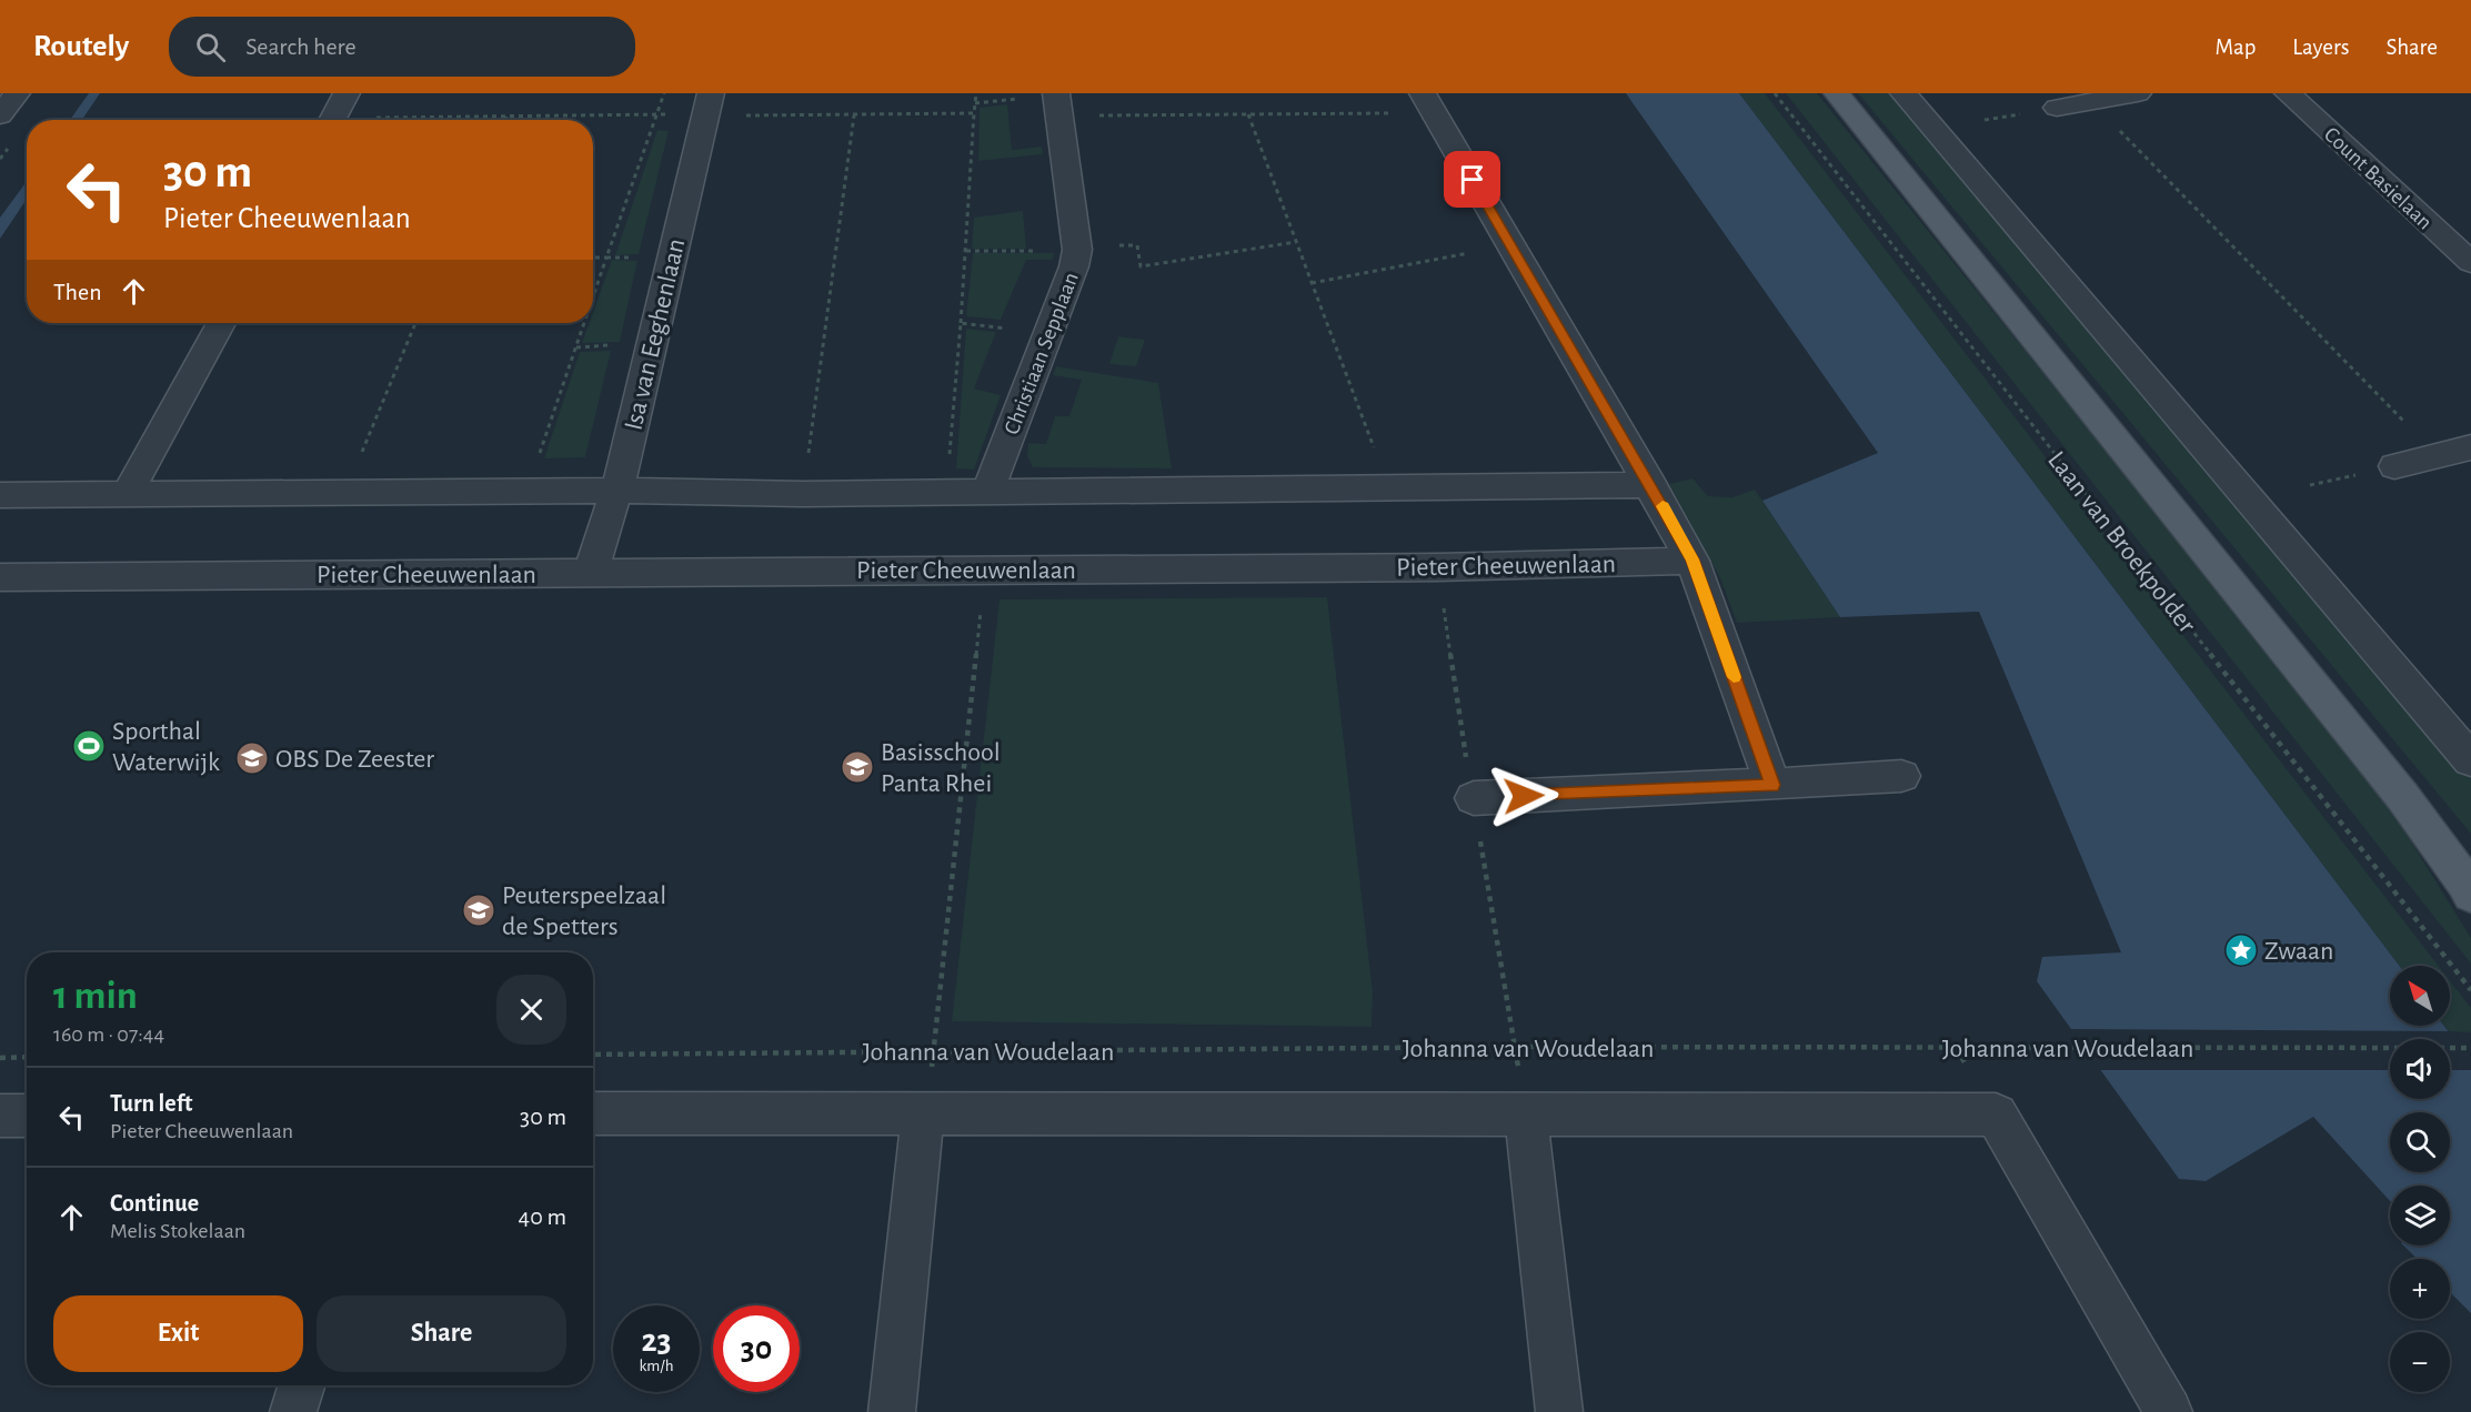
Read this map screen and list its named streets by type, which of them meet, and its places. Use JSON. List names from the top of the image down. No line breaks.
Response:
{"streets":{"street":["Count Basielaan","Isa van Eeghenlaan","Christiaan Sepplaan","Pieter Cheeuwenlaan"],"path":["Laan van Broekpolder","Johanna van Woudelaan"]},"crossings":[["Isa van Eeghenlaan","Pieter Cheeuwenlaan"]],"places":{"sports":["Sporthal Waterwijk"],"school or university":["OBS De Zeester","Basisschool Panta Rhei","Peuterspeelzaal de Spetters"],"place":["Zwaan"]},"north":"top left","page":{"header":"Routely","search":"Search here","nav":["Map","Layers","Share"],"turn":["30 m","Pieter Cheeuwenlaan"],"then":"Then","heading":["1 min","160 m · 07:44"],"map_buttons":["+","−"],"list":[{"name":"Turn left","note":"Pieter Cheeuwenlaan","value":"30 m"},{"name":"Continue","note":"Melis Stokelaan","value":"40 m"}],"buttons":["Exit","Share"],"speed":"23 km/h","limit":"30"}}
